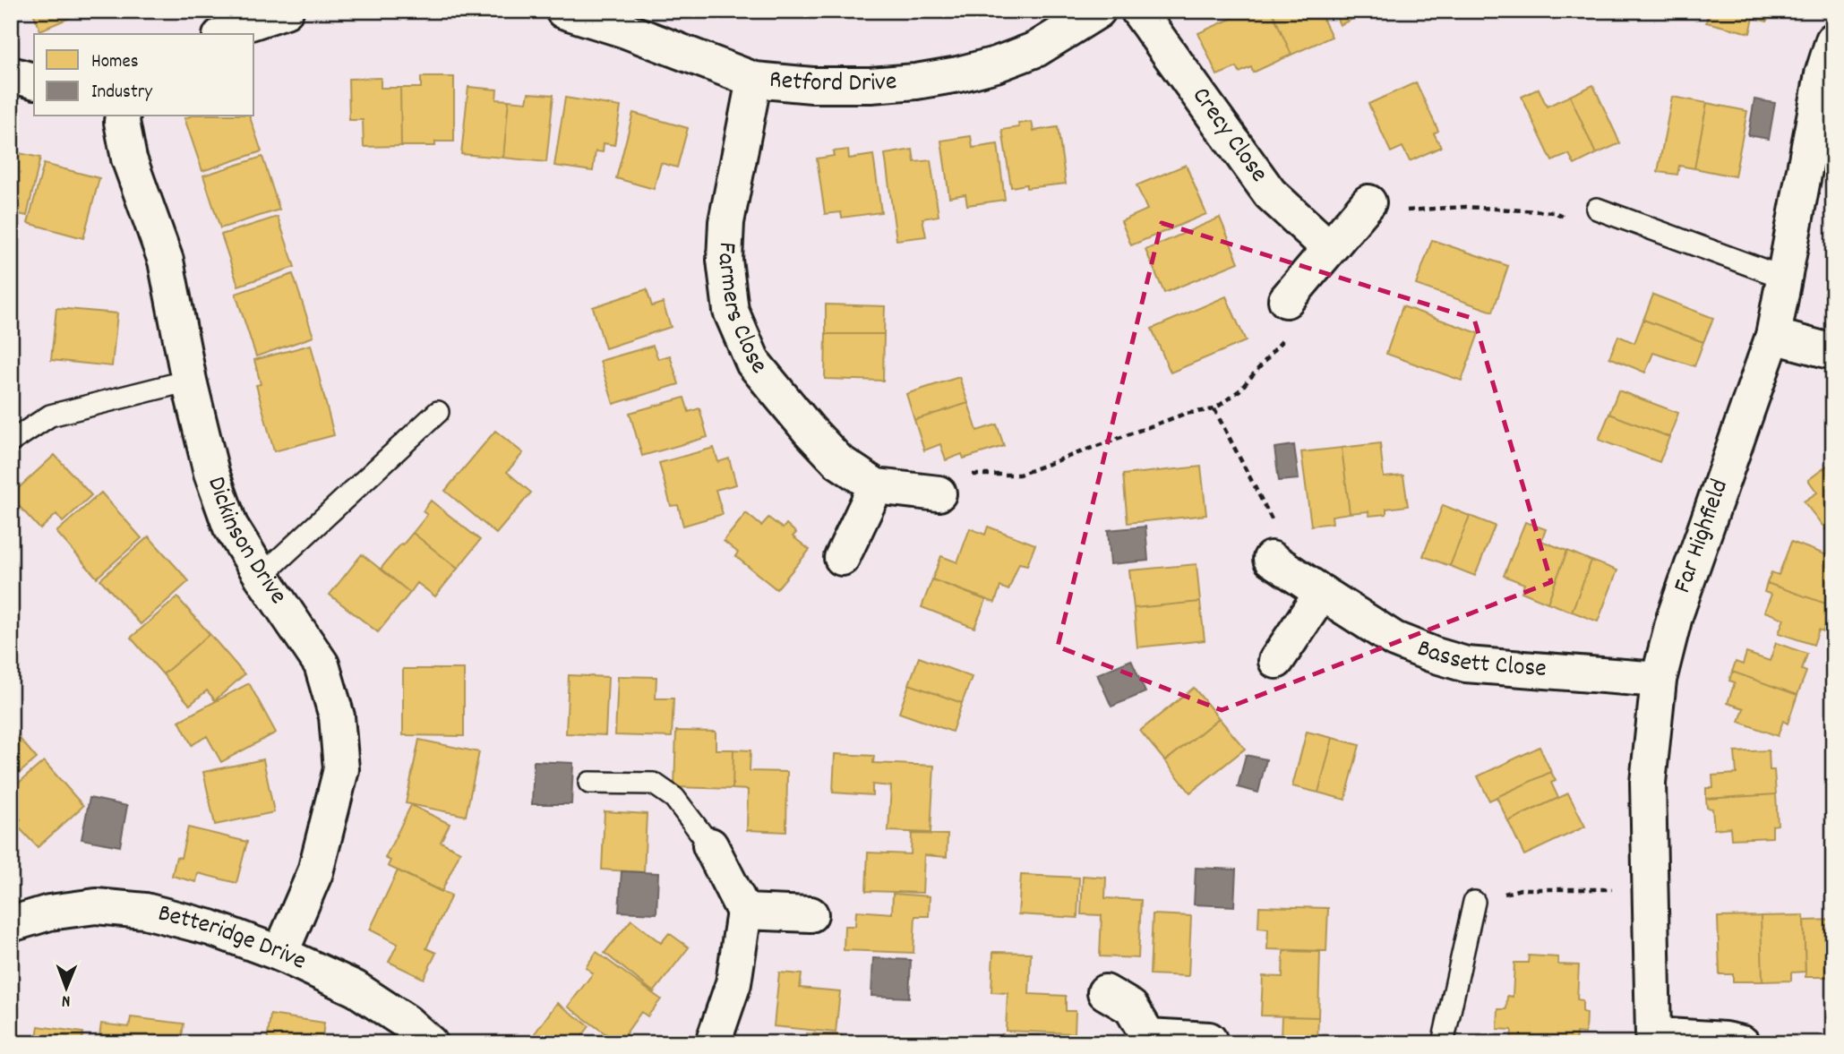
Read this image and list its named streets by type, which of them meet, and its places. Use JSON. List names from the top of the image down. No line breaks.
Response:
{"streets":{"street":["Retford Drive","Crecy Close","Farmers Close","Far Highfield","Dickinson Drive","Bassett Close","Betteridge Drive"]},"crossings":[["Retford Drive","Farmers Close"],["Far Highfield","Bassett Close"],["Dickinson Drive","Betteridge Drive"]],"legend":["Homes","Industry"],"north":"bottom"}
